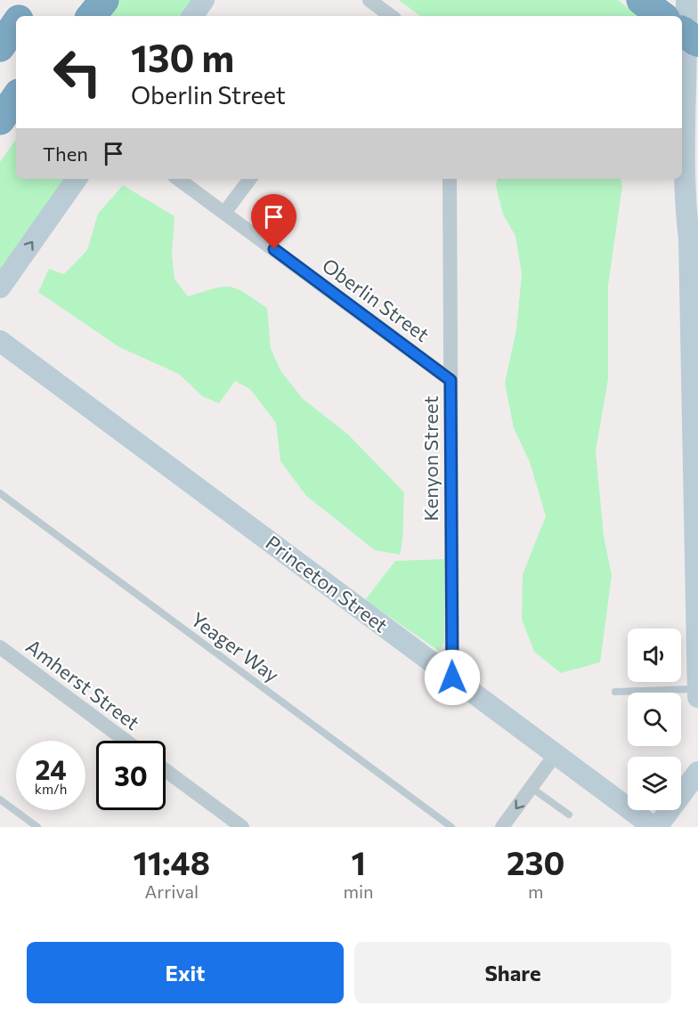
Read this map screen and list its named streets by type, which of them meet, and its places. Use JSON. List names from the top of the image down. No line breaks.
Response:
{"streets":{"street":["Oberlin Street","Kenyon Street","Princeton Street","Amherst Street"],"lane":["Yeager Way"]},"crossings":[["Oberlin Street","Kenyon Street"],["Kenyon Street","Princeton Street"]],"page":{"turn":["130 m","Oberlin Street"],"then":"Then","speed":"24 km/h","limit":"30","eta":["11:48","Arrival","1","min","230","m"],"buttons":["Exit","Share"]}}
